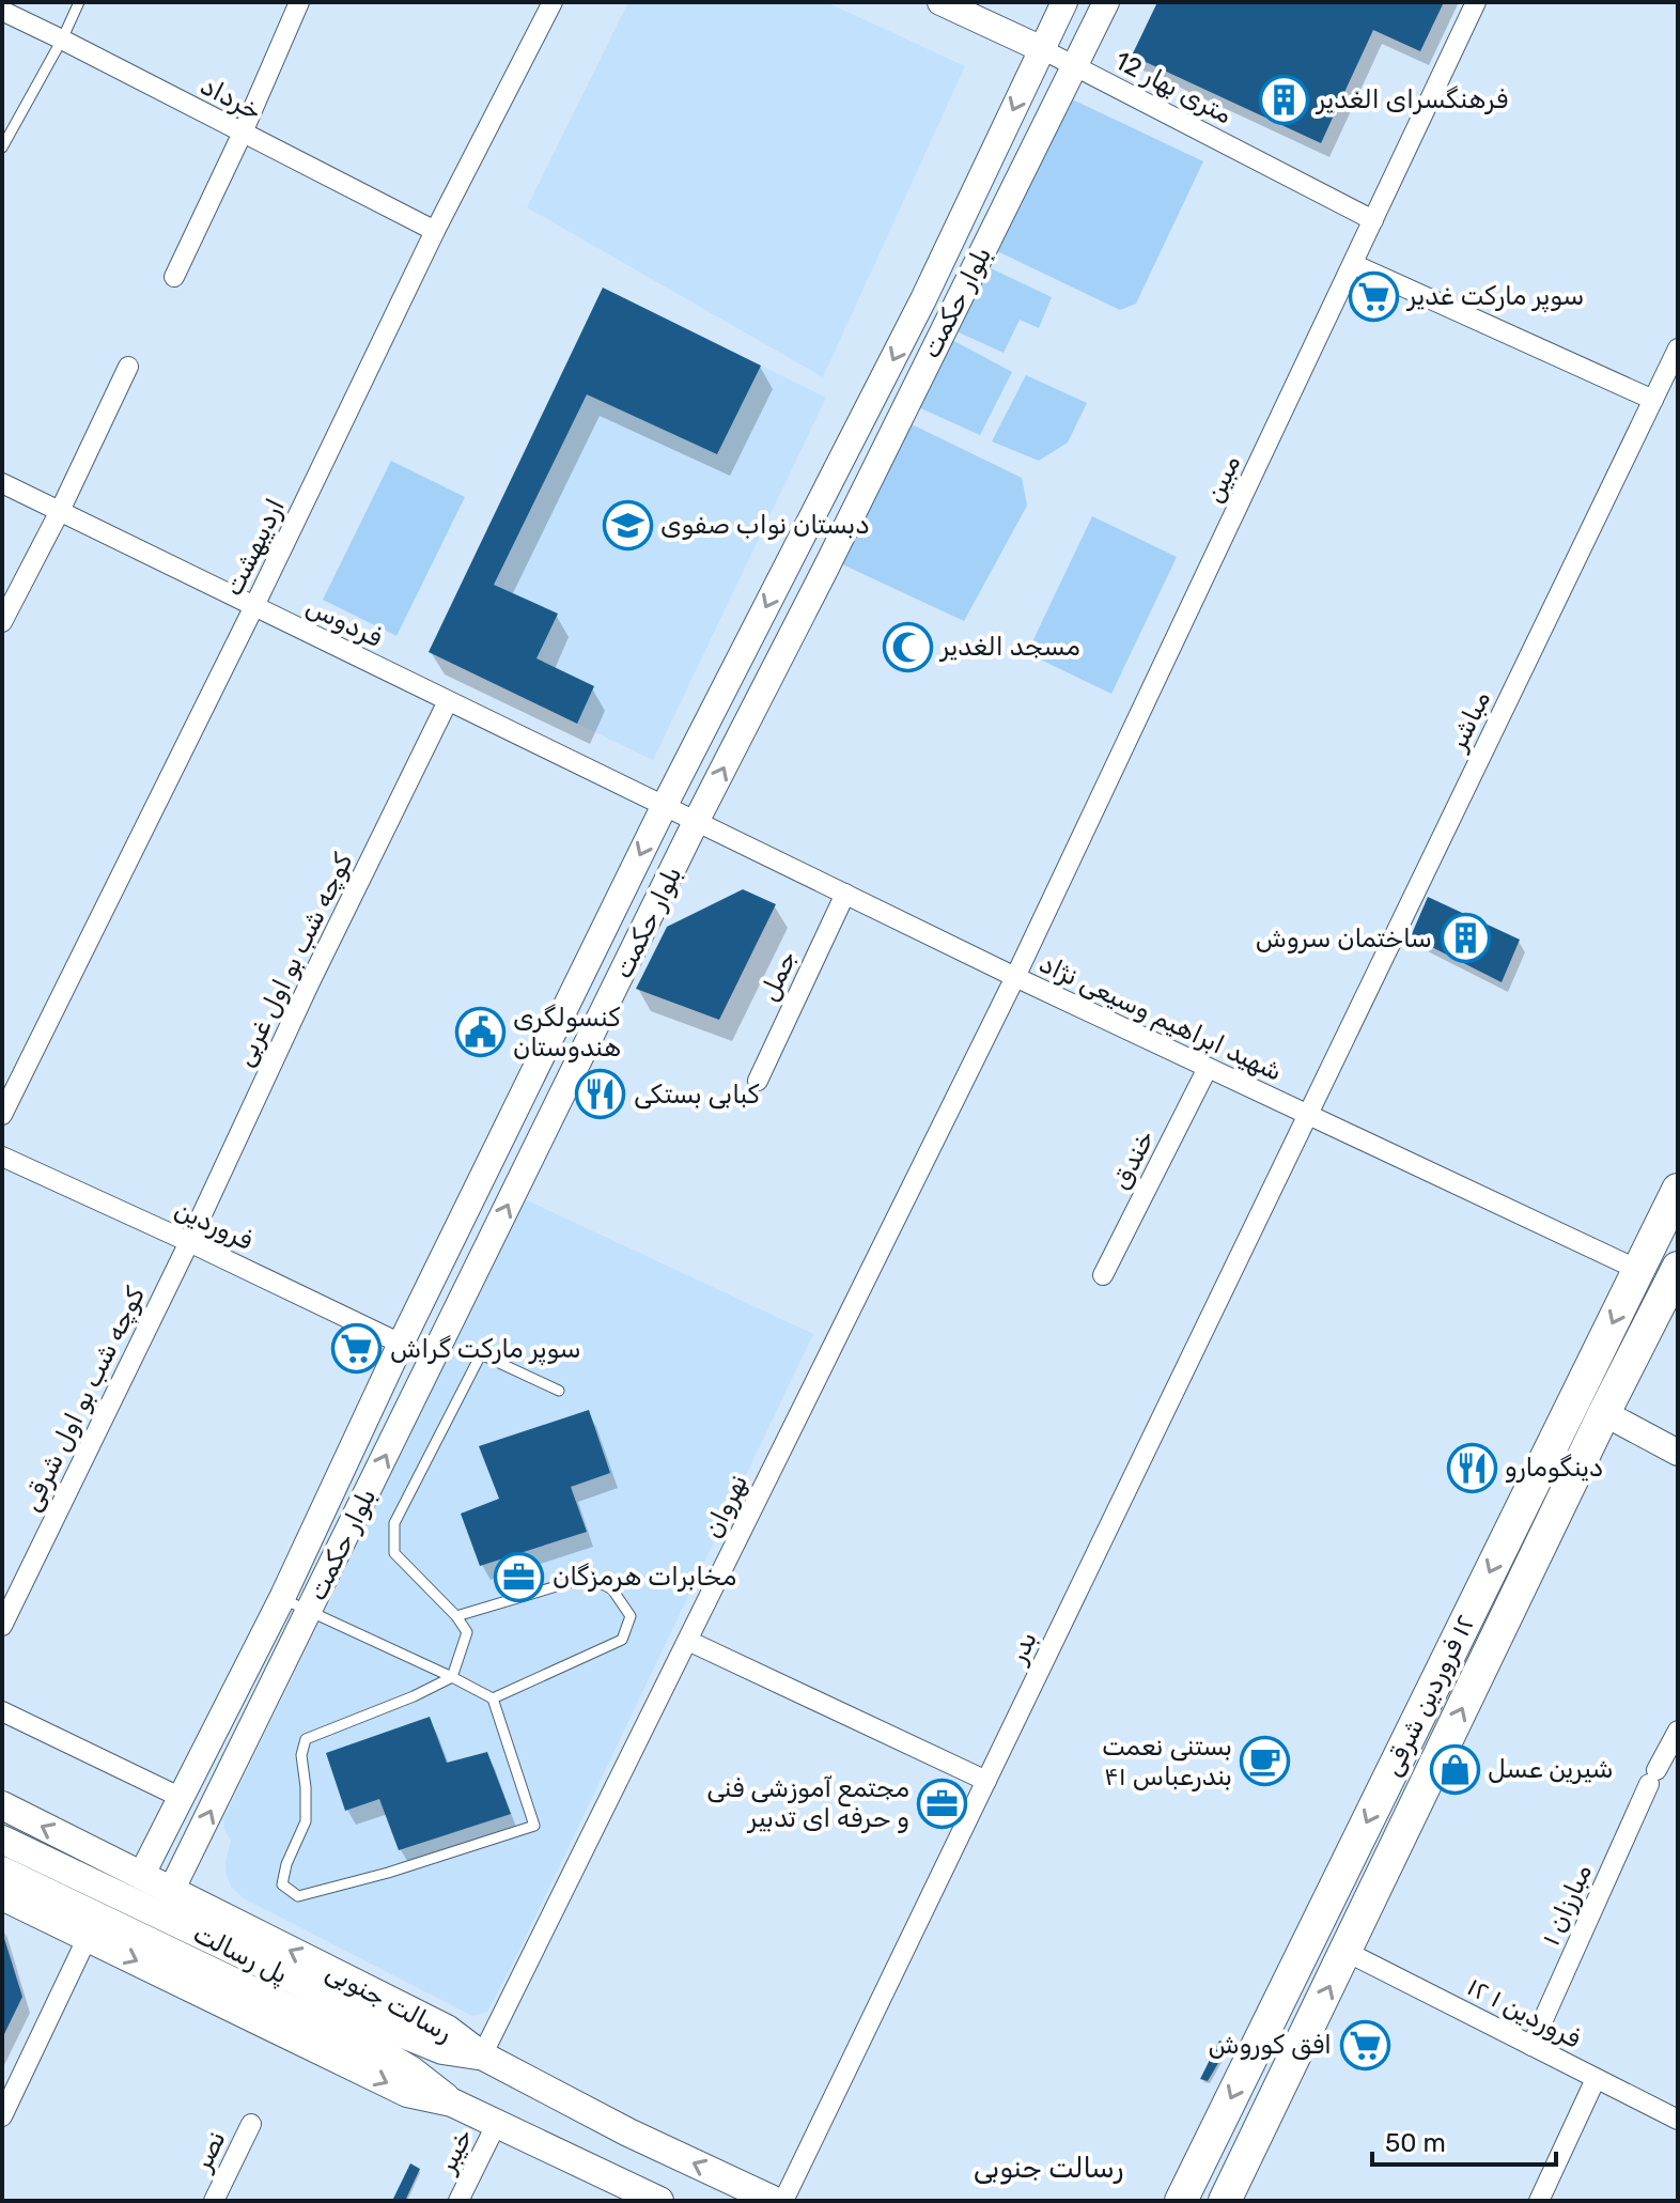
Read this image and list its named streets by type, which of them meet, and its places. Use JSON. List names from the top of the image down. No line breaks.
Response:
{"streets":{"main road":["١٢ فروردین شرقی","پل رسالت","رسالت جنوبی"],"street":["12 متری بهار","خرداد","بلوار حکمت","مبین","اردیبهشت","فردوس","مباشر","کوچه شب بو اول غربی","جمل","شهید ابراهیم وسیعی نژاد","خندق","فروردین","کوچه شب بو اول شرقی","نهروان","بدر","مبارزان ۱","۱۲ فروردین ۱","نصر","خیبر"]},"crossings":[["12 متری بهار","بلوار حکمت"],["12 متری بهار","مبین"],["خرداد","اردیبهشت"],["بلوار حکمت","فردوس"],["بلوار حکمت","شهید ابراهیم وسیعی نژاد"],["بلوار حکمت","فروردین"],["بلوار حکمت","رسالت جنوبی"],["مبین","شهید ابراهیم وسیعی نژاد"],["مبین","نهروان"],["اردیبهشت","فردوس"],["فردوس","کوچه شب بو اول غربی"],["فردوس","شهید ابراهیم وسیعی نژاد"],["مباشر","شهید ابراهیم وسیعی نژاد"],["مباشر","بدر"],["کوچه شب بو اول غربی","فروردین"],["کوچه شب بو اول غربی","کوچه شب بو اول شرقی"],["جمل","شهید ابراهیم وسیعی نژاد"],["شهید ابراهیم وسیعی نژاد","خندق"],["شهید ابراهیم وسیعی نژاد","نهروان"],["شهید ابراهیم وسیعی نژاد","بدر"],["شهید ابراهیم وسیعی نژاد","١٢ فروردین شرقی"],["فروردین","کوچه شب بو اول شرقی"],["نهروان","پل رسالت"],["نهروان","رسالت جنوبی"],["١٢ فروردین شرقی","۱۲ فروردین ۱"],["مبارزان ۱","۱۲ فروردین ۱"],["پل رسالت","رسالت جنوبی"]],"districts":["رسالت جنوبی"],"places":{"building":["فرهنگسرای الغدیر","ساختمان سروش"],"supermarket":["سوپر مارکت غدیر","سوپر مارکت گراش","افق کوروش"],"school or university":["دبستان نواب صفوی"],"mosque":["مسجد الغدیر"],"public building":["کنسولگری هندوستان"],"restaurant":["کبابی بستکی","دینگومارو"],"office":["مخابرات هرمزگان","مجتمع آموزشی فنی و حرفه ای تدبیر"],"cafe":["بستنی نعمت بندرعباس ۴۱"],"shop":["شیرین عسل"]},"scale_bar":"50 m"}
